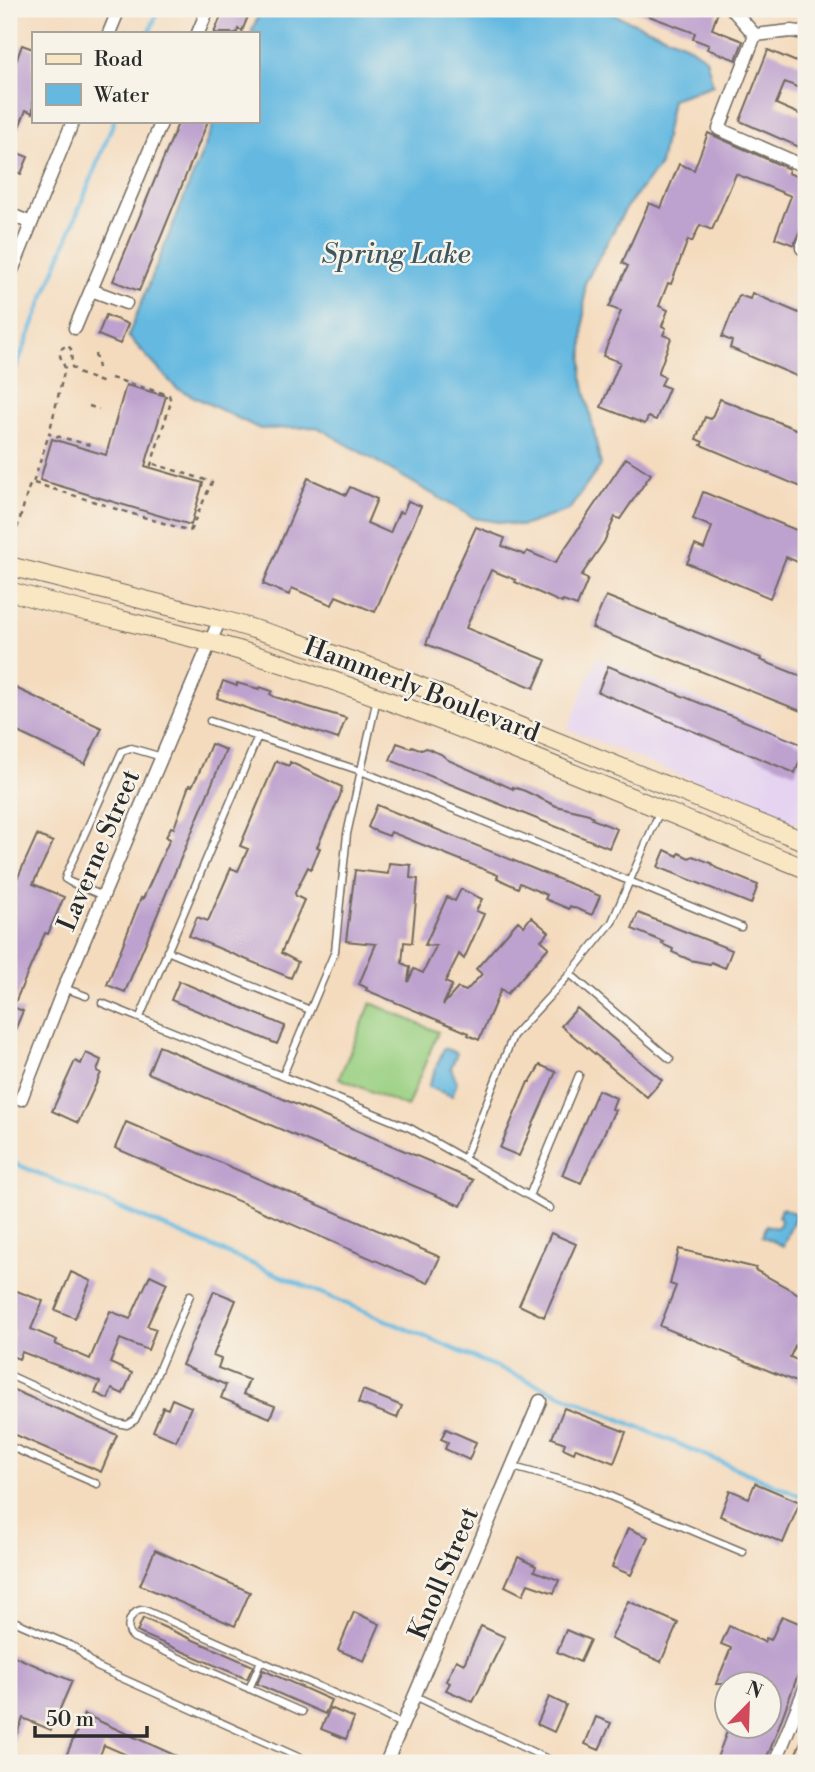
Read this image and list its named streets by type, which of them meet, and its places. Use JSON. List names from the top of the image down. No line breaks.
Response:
{"streets":{"main road":["Hammerly Boulevard"],"street":["Laverne Street","Knoll Street"]},"crossings":[["Hammerly Boulevard","Laverne Street"]],"water":["Spring Lake"],"legend":["Road","Water"],"scale_bar":"50 m","north":"top right"}
